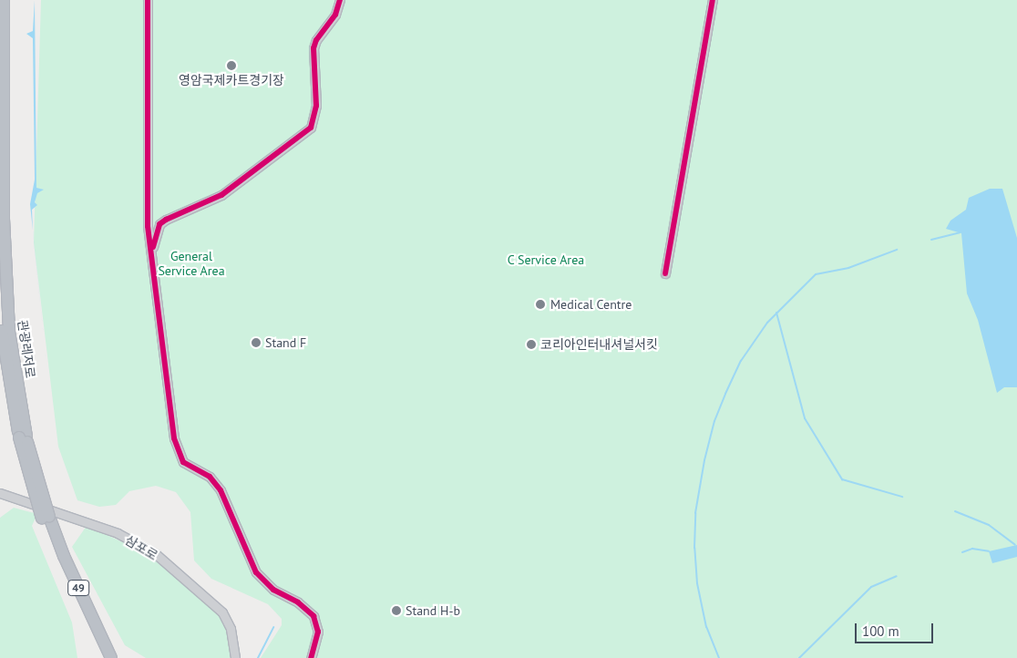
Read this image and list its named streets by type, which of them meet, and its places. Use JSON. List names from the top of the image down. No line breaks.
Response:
{"streets":{"highway":["관광레저로","49"],"street":["삼포로"]},"parks":["General Service Area","C Service Area"],"places":["영암국제카트경기장","Medical Centre","Stand F","코리아인터내셔널서킷","Stand H-b"],"scale_bar":"100 m"}
